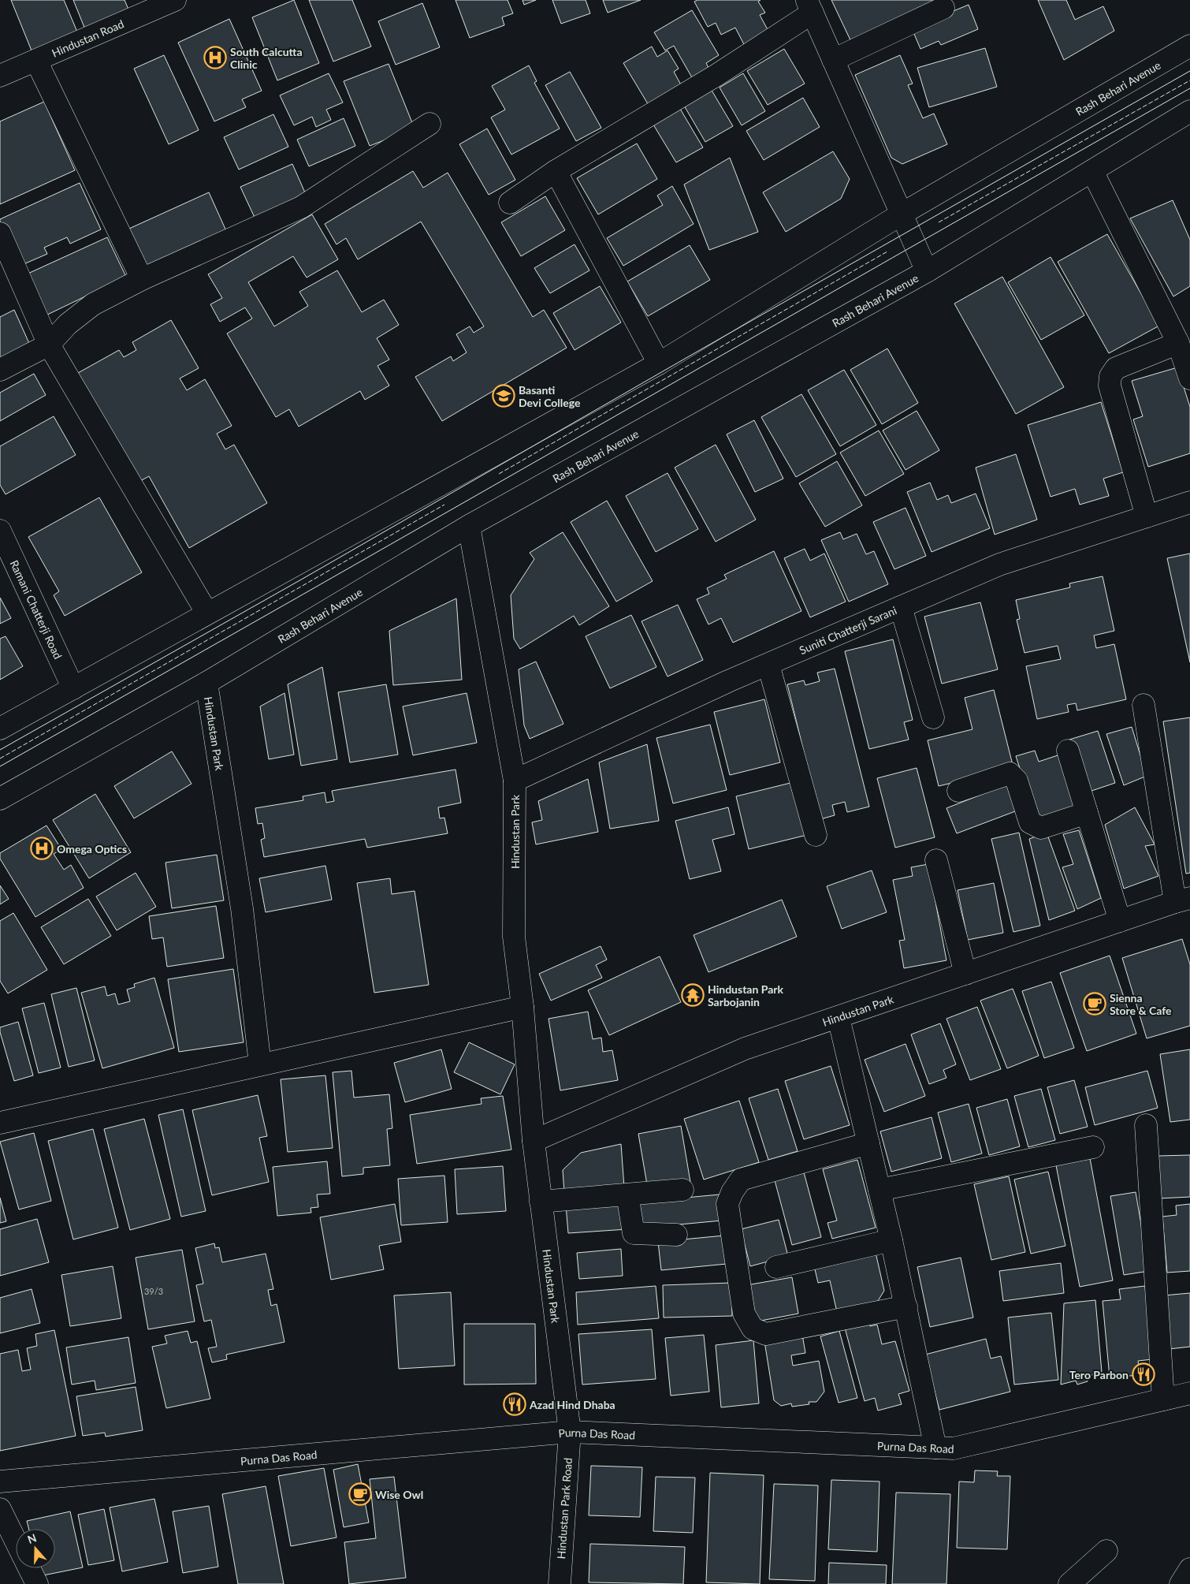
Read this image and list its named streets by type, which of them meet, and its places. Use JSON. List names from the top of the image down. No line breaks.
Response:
{"streets":{"street":["Hindustan Road","Rash Behari Avenue","Ramani Chatterji Road","Suniti Chatterji Sarani","Hindustan Park","Purna Das Road","Hindustan Park Road"]},"crossings":[["Rash Behari Avenue","Ramani Chatterji Road"],["Rash Behari Avenue","Hindustan Park"],["Suniti Chatterji Sarani","Hindustan Park"],["Hindustan Park","Purna Das Road"],["Hindustan Park","Hindustan Park Road"],["Purna Das Road","Hindustan Park Road"]],"places":{"hospital":["South Calcutta Clinic","Omega Optics"],"school or university":["Basanti Devi College"],"temple":["Hindustan Park Sarbojanin"],"cafe":["Sienna Store & Cafe","Wise Owl"],"restaurant":["Tero Parbon","Azad Hind Dhaba"]},"house_numbers":["39/3"],"north":"top"}
